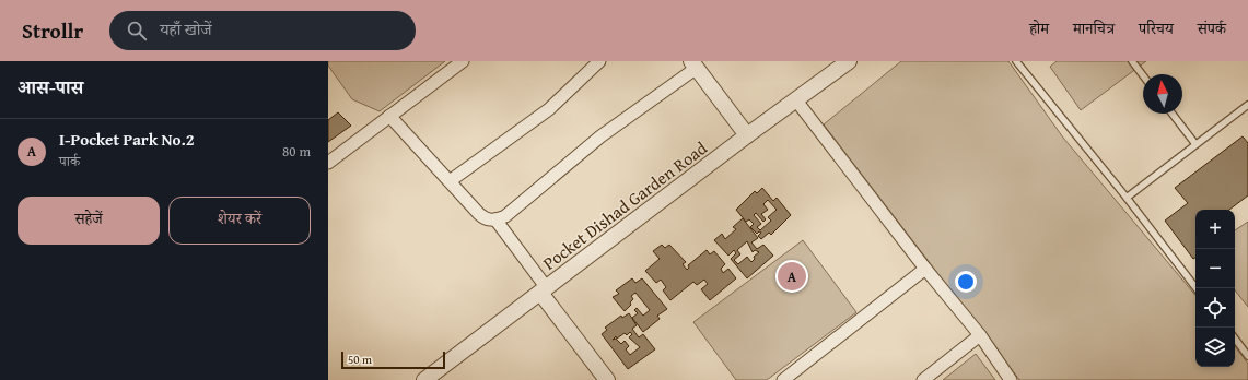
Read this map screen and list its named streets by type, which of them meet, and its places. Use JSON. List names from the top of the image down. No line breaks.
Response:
{"streets":{"street":["Pocket Dishad Garden Road"]},"scale_bar":"50 m","north":"top","page":{"header":"Strollr","search":"यहाँ खोजें","nav":["होम","मानचित्र","परिचय","संपर्क"],"heading":"आस-पास","list":[{"mark":"A","name":"I-Pocket Park No.2","note":"पार्क","value":"80 m"}],"buttons":["सहेजें","शेयर करें"],"map_buttons":["+","−"],"pins":"A","scale":"50 m"}}
